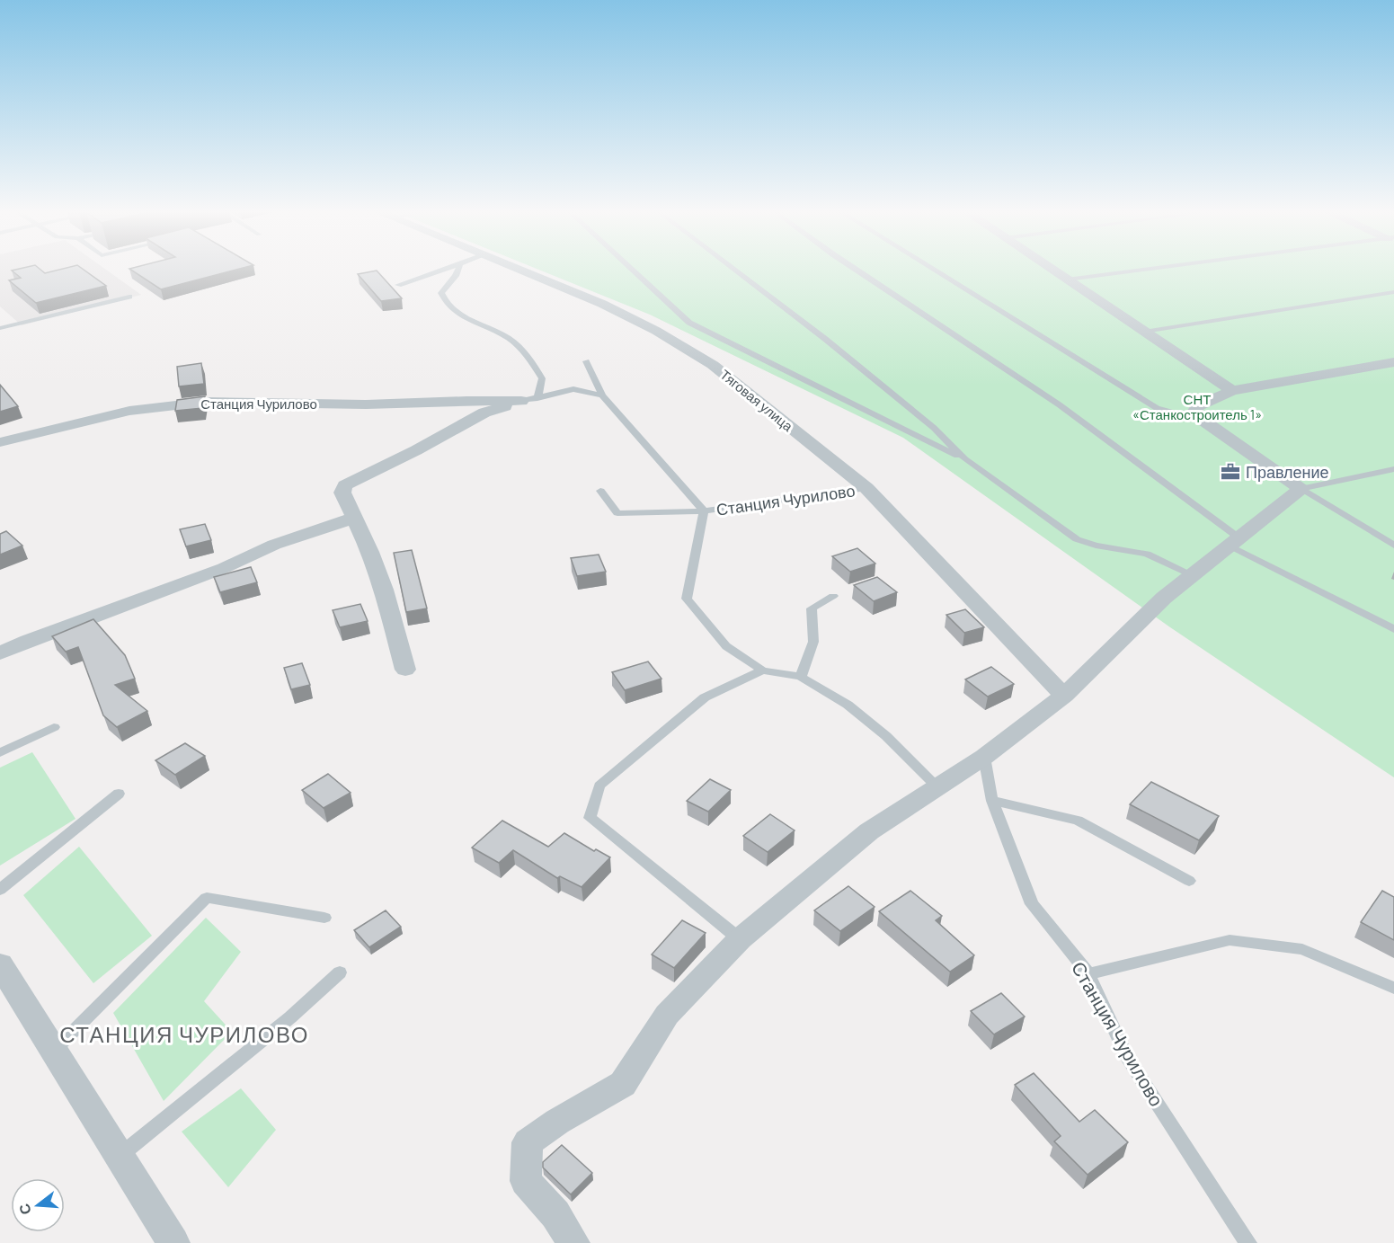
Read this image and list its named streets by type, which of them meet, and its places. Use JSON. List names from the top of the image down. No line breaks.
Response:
{"streets":{"street":["Тяговая улица","Станция Чурилово"]},"crossings":[["Тяговая улица","Станция Чурилово"]],"districts":["СТАНЦИЯ ЧУРИЛОВО"],"parks":["СНТ «Станкостроитель 1»"],"places":{"office":["Правление"]},"north":"left"}
